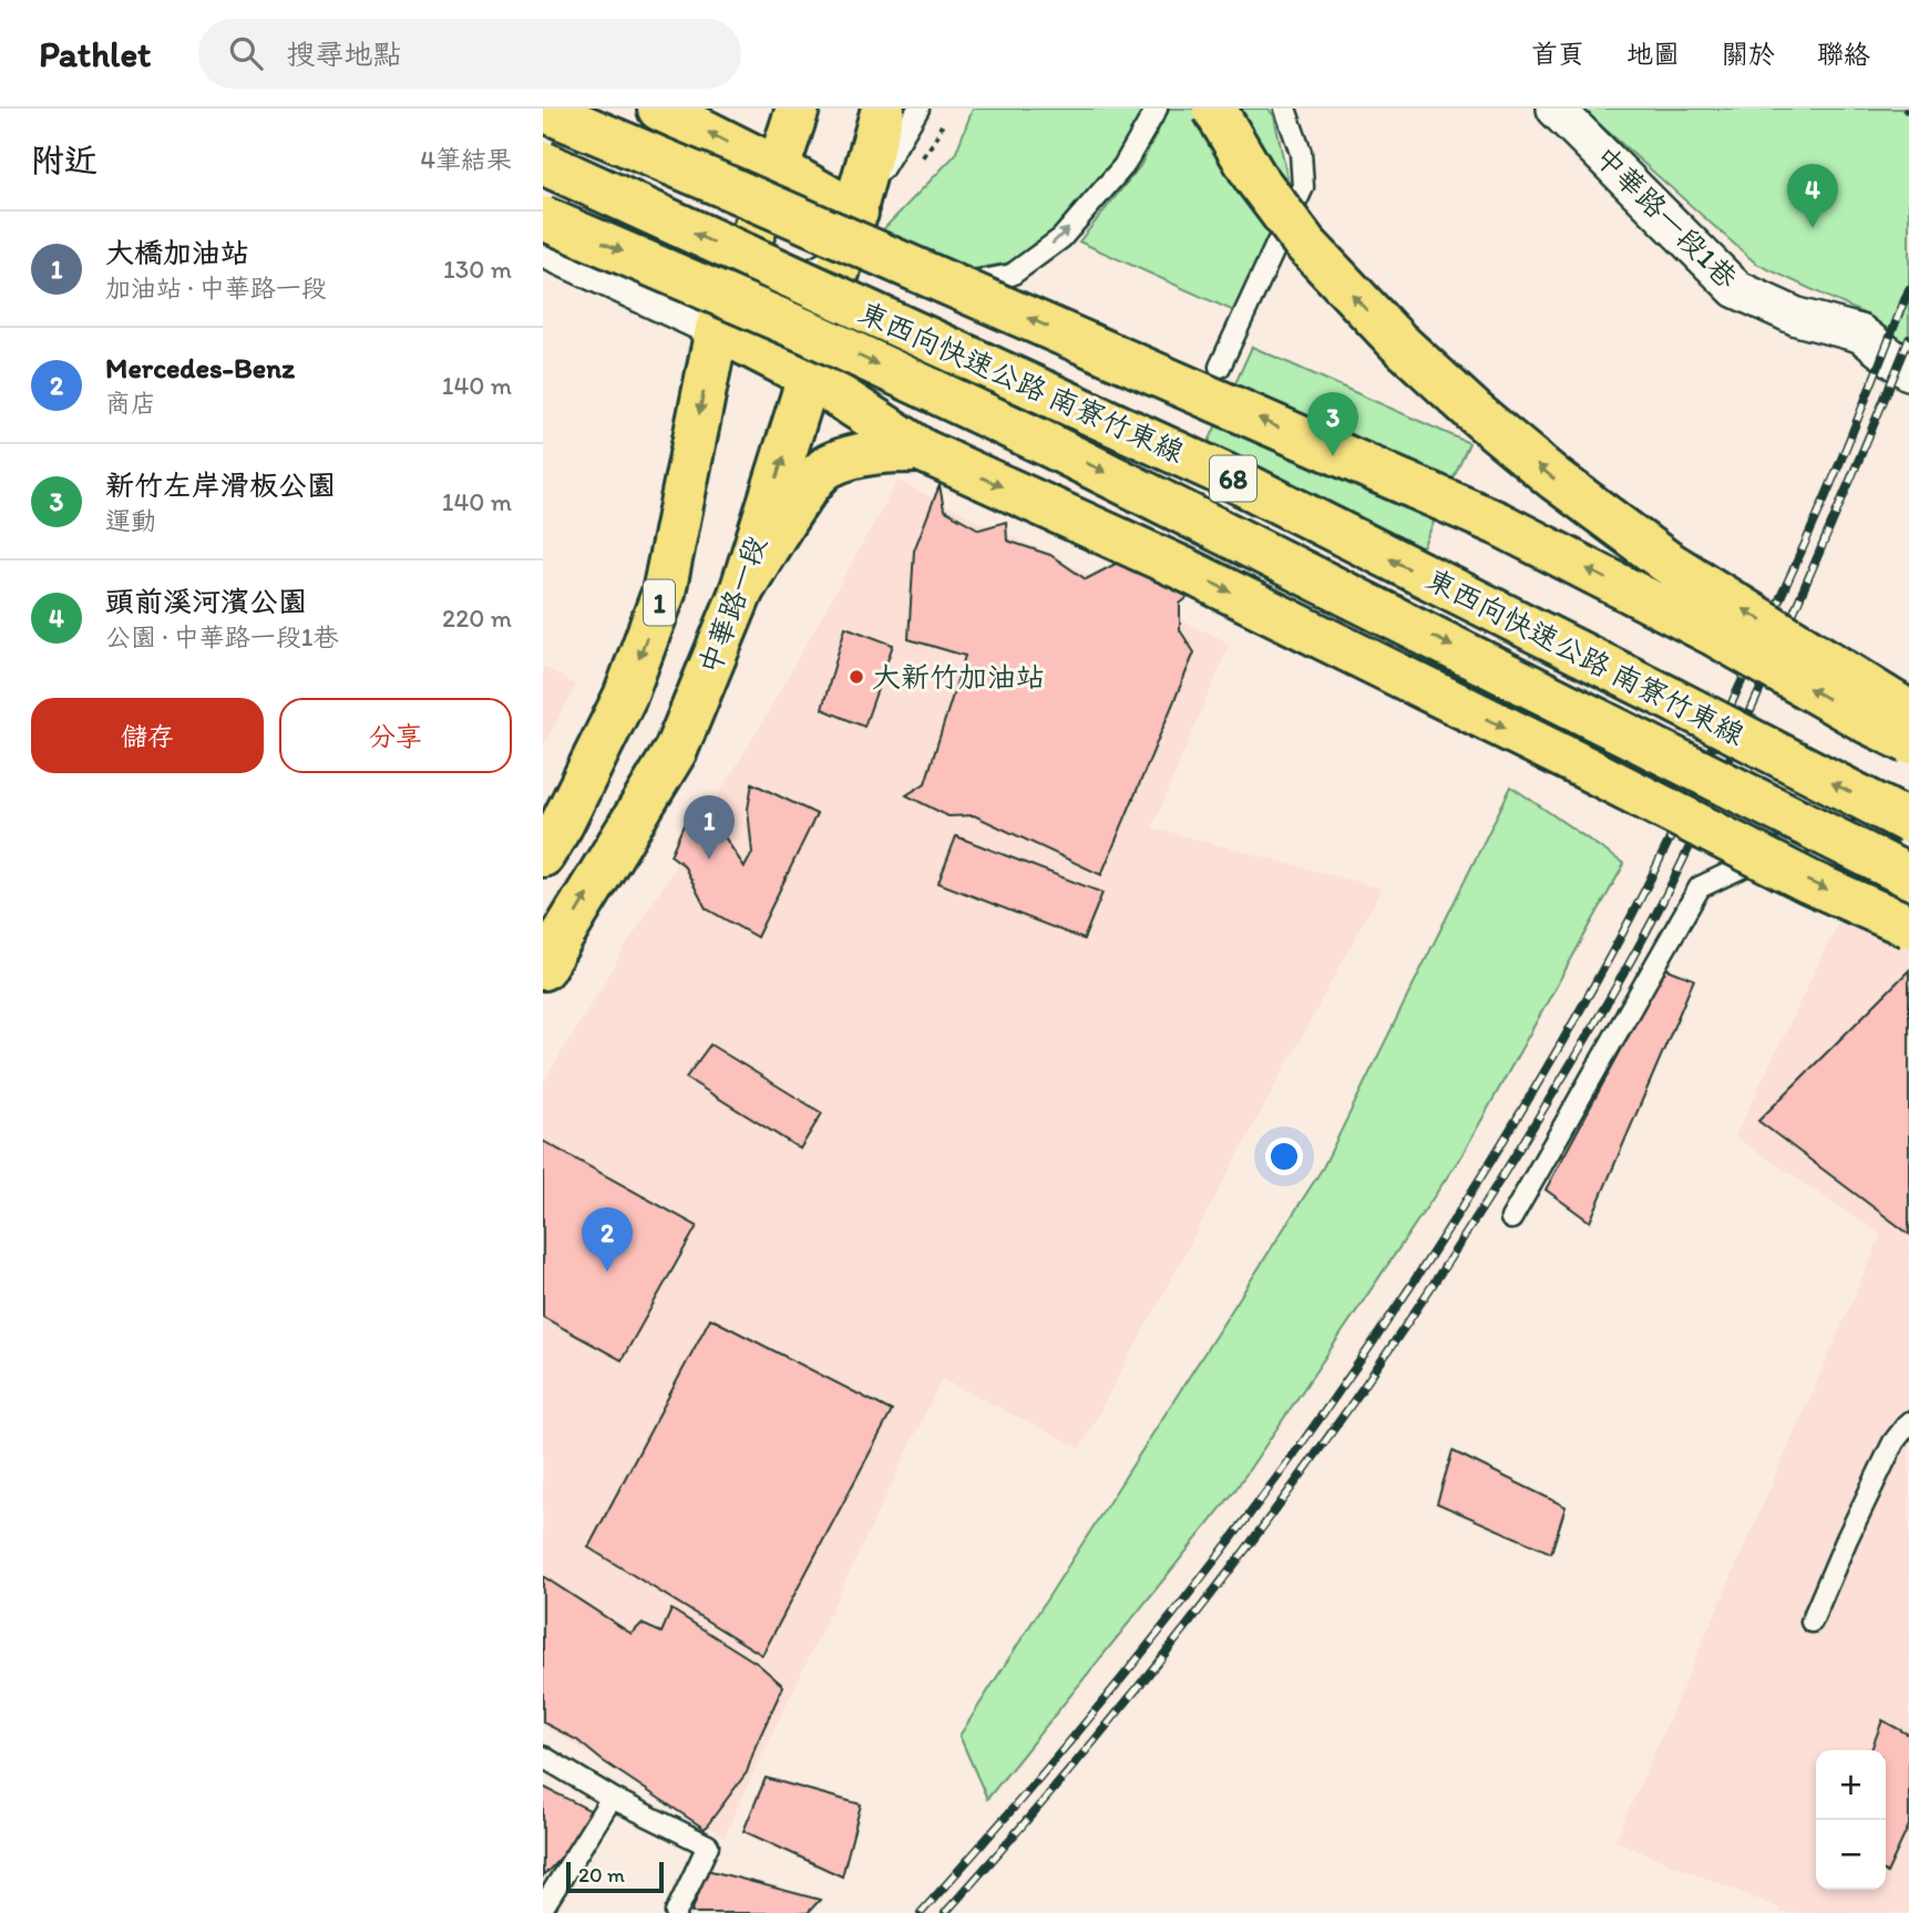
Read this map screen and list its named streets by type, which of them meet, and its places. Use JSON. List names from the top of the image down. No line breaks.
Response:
{"streets":{"main road":["東西向快速公路 南寮竹東線","68","1","中華路一段"],"street":["中華路一段1巷"]},"places":["大新竹加油站"],"scale_bar":"20 m","page":{"header":"Pathlet","search":"搜尋地點","nav":["首頁","地圖","關於","聯絡"],"heading":["附近","4筆結果"],"pins":["4","3","1","2"],"list":[{"mark":"1","name":"大橋加油站","note":"加油站 · 中華路一段","value":"130 m"},{"mark":"2","name":"Mercedes-Benz","note":"商店","value":"140 m"},{"mark":"3","name":"新竹左岸滑板公園","note":"運動","value":"140 m"},{"mark":"4","name":"頭前溪河濱公園","note":"公園 · 中華路一段1巷","value":"220 m"}],"buttons":["儲存","分享"],"map_buttons":["+","−"],"scale":"20 m"}}
